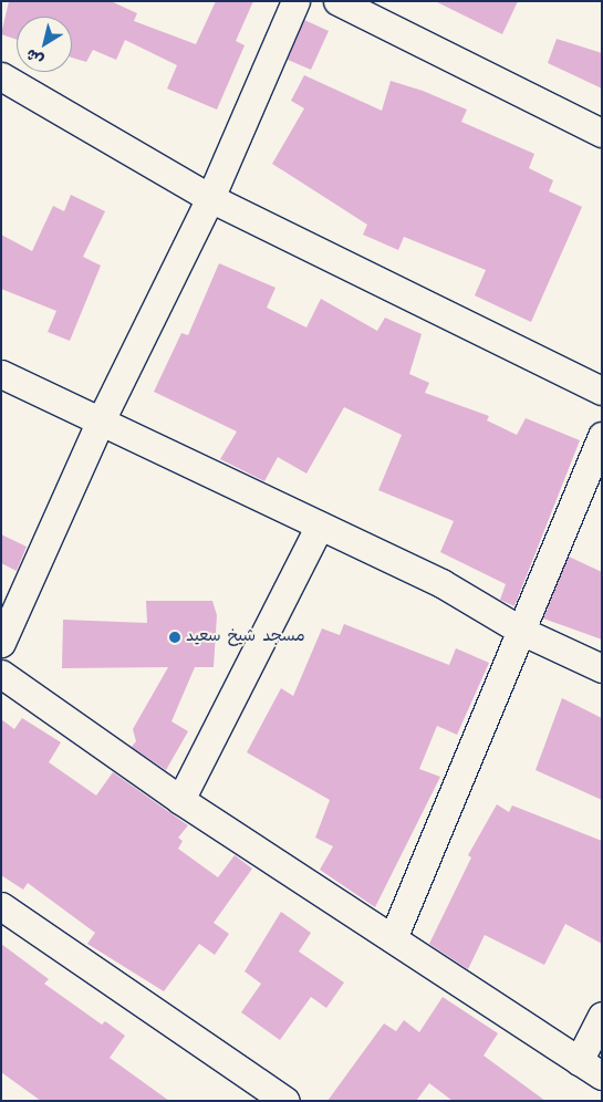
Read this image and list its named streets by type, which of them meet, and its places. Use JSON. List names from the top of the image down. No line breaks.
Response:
{"places":["مسجد شيخ سعيد"],"north":"bottom left"}
